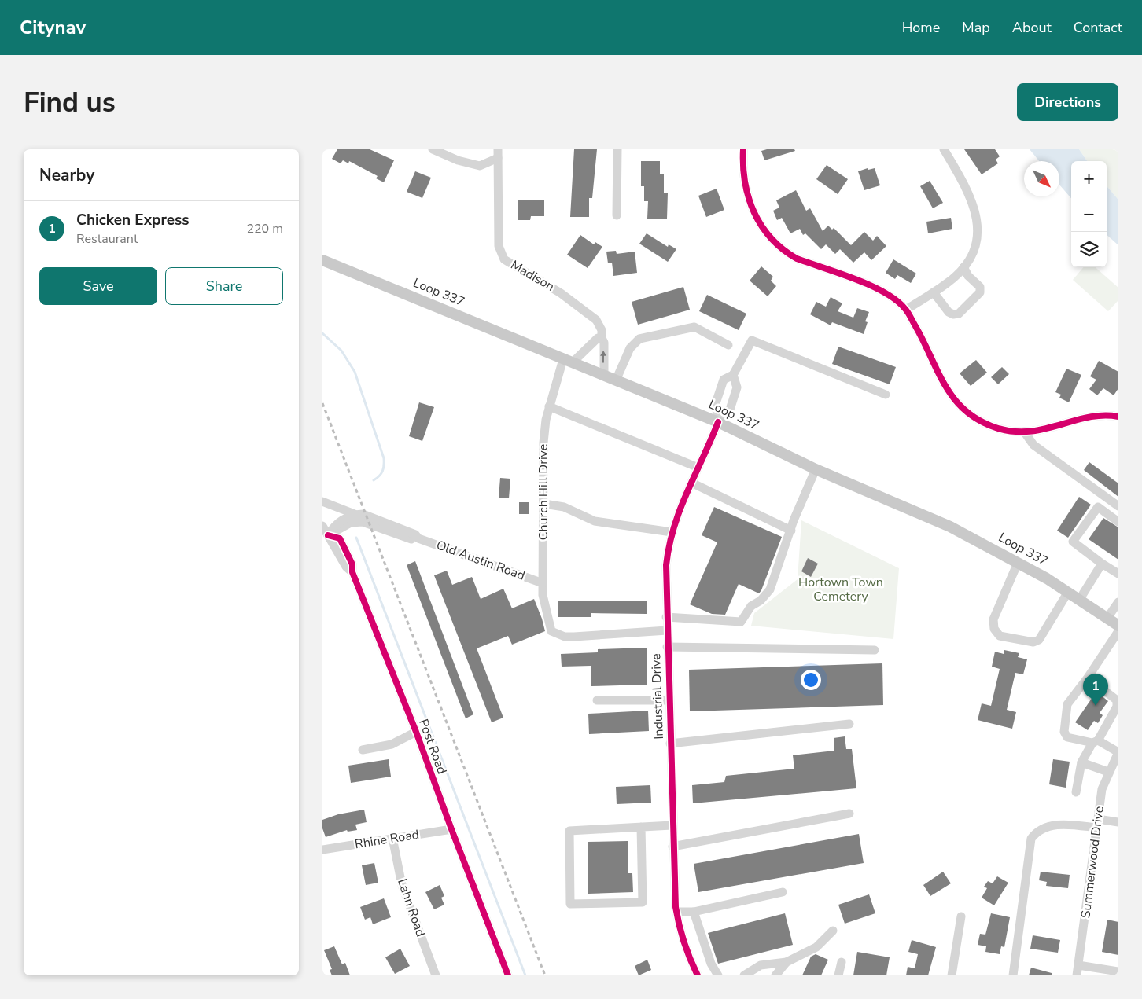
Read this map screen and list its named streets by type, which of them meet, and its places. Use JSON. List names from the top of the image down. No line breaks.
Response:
{"streets":{"main road":["Loop 337"],"street":["Madison","Church Hill Drive","Old Austin Road","Industrial Drive","Post Road","Rhine Road","Summerwood Drive","Lahn Road"]},"crossings":[["Madison","Loop 337"],["Loop 337","Industrial Drive"],["Church Hill Drive","Old Austin Road"],["Church Hill Drive","Industrial Drive"],["Old Austin Road","Post Road"],["Post Road","Rhine Road"],["Rhine Road","Lahn Road"]],"parks":["Hortown Town Cemetery"],"north":"bottom right","page":{"header":"Citynav","nav":["Home","Map","About","Contact"],"buttons":["Directions",["Save","Share"]],"title":"Find us","heading":"Nearby","map_buttons":["+","−"],"list":[{"mark":"1","name":"Chicken Express","note":"Restaurant","value":"220 m"}],"pins":"1"}}
